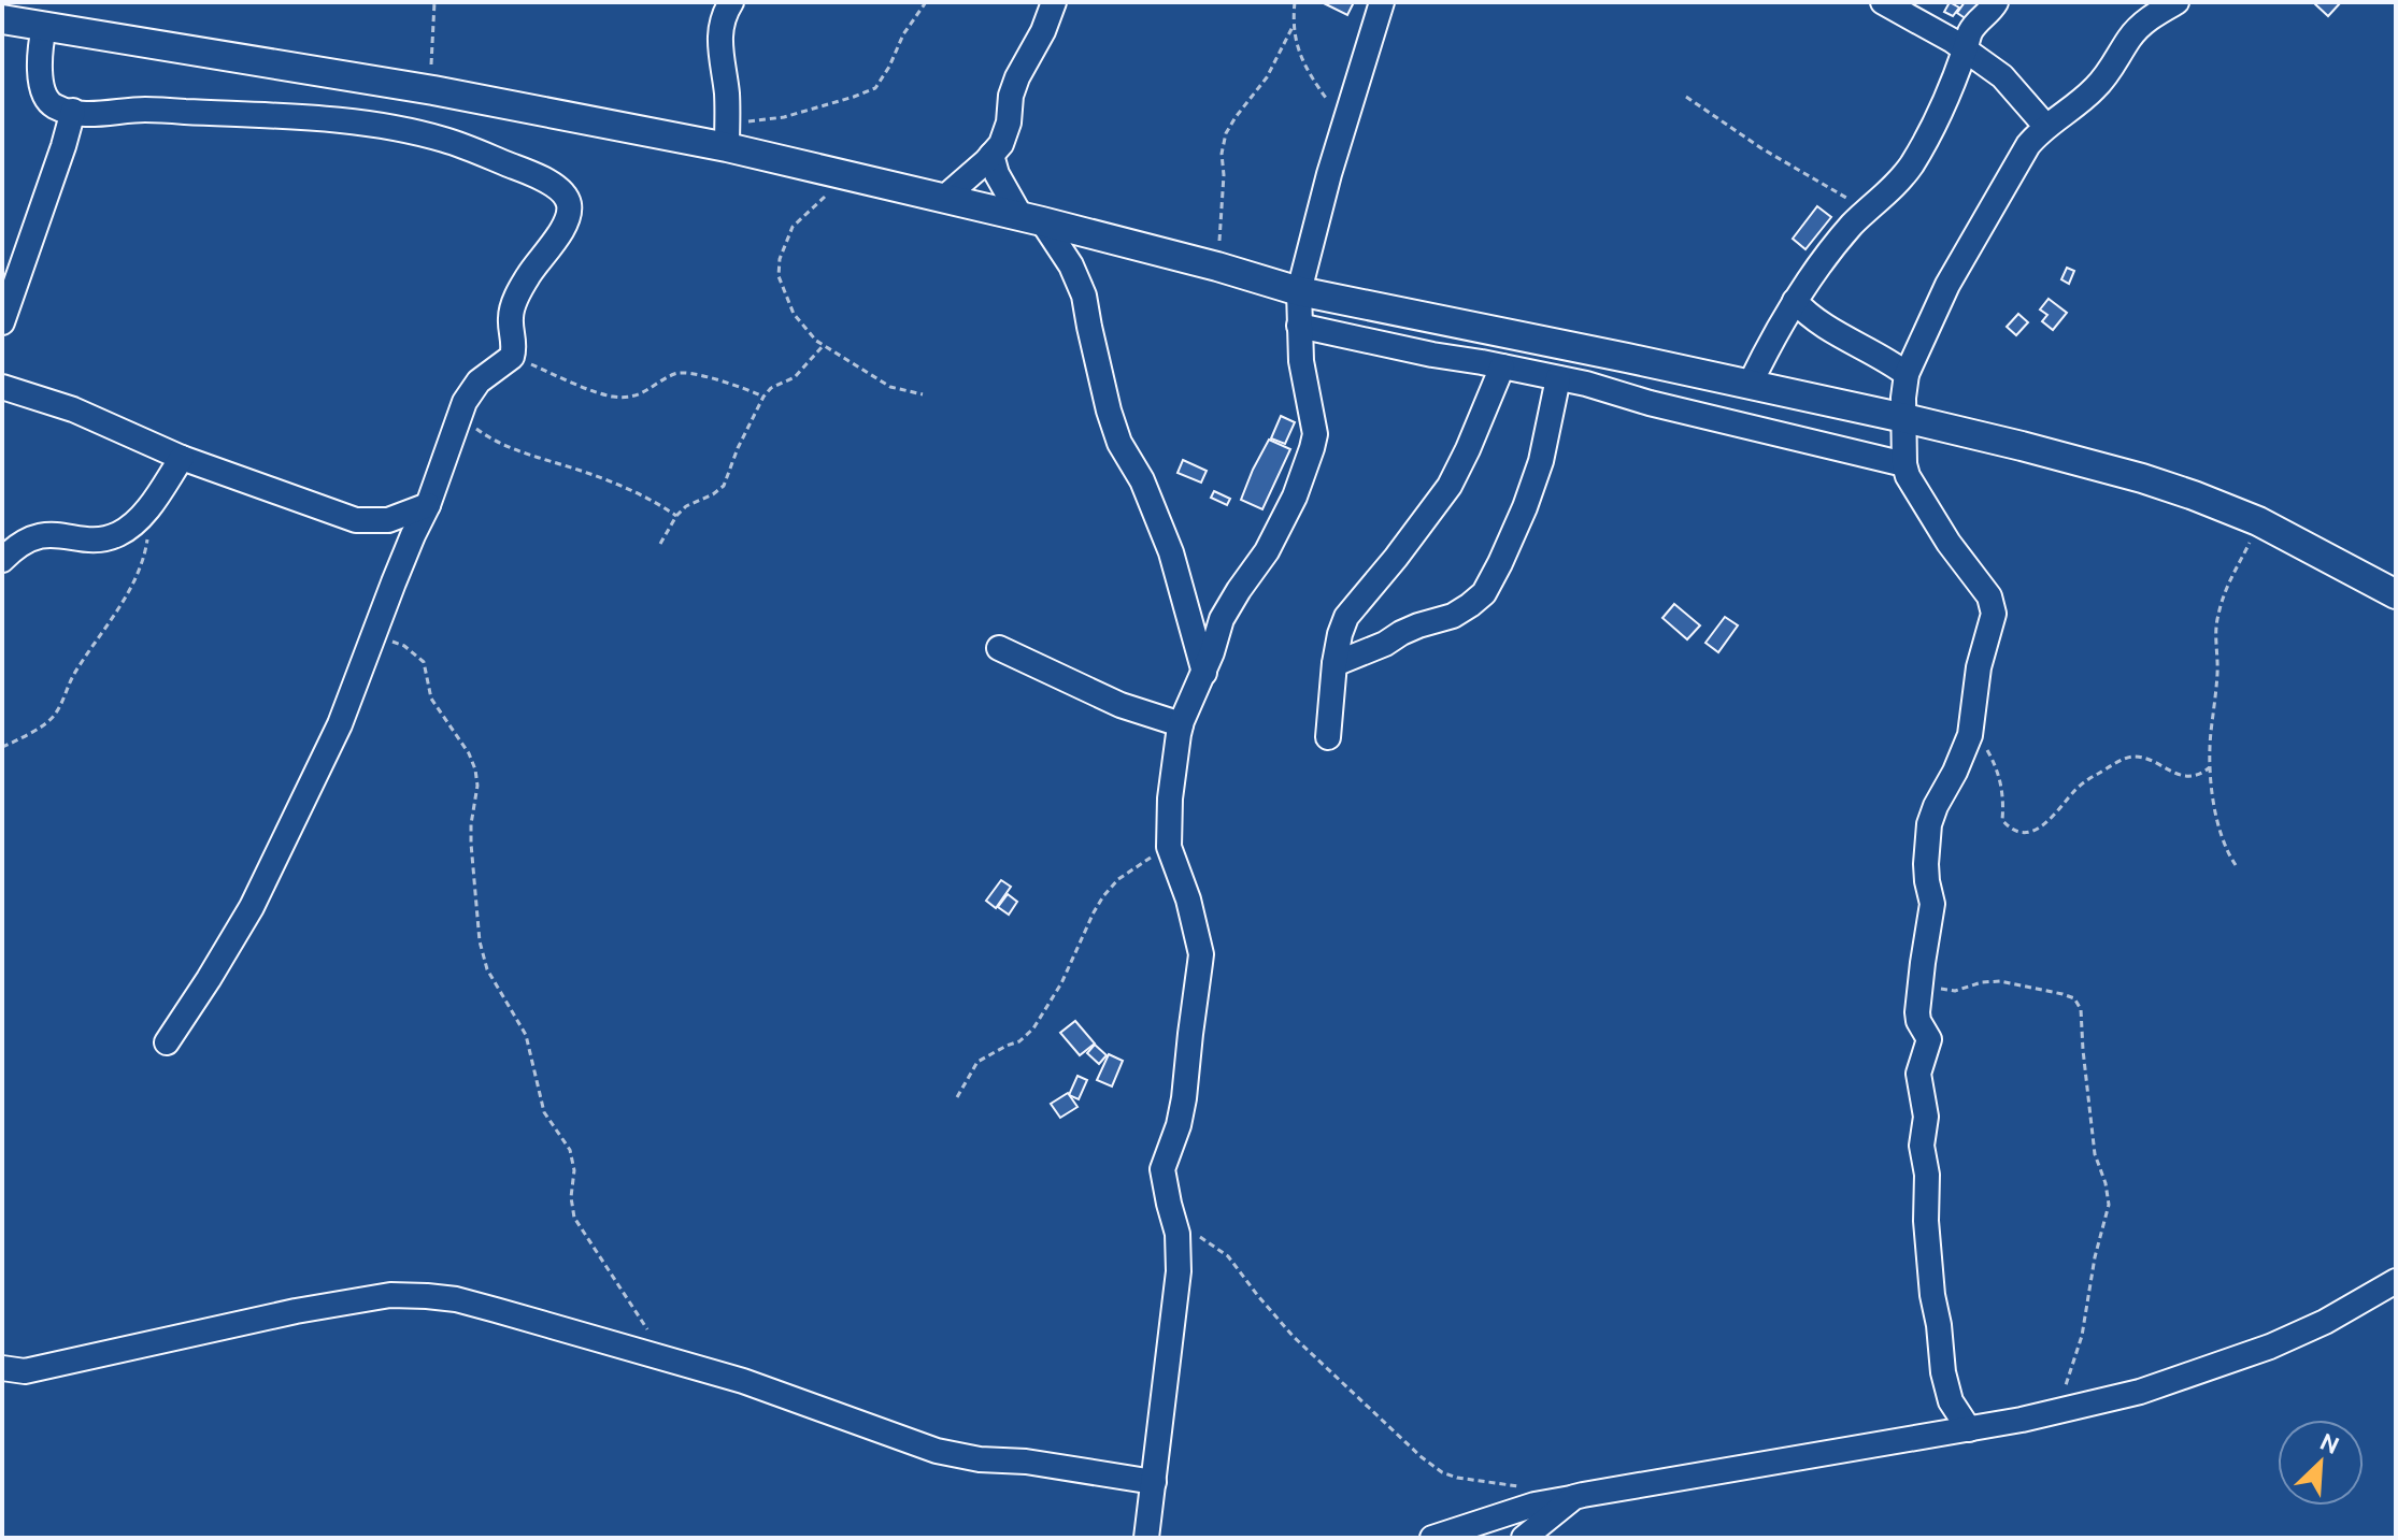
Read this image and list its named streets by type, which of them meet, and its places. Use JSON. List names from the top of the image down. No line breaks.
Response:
{"north":"top right"}
